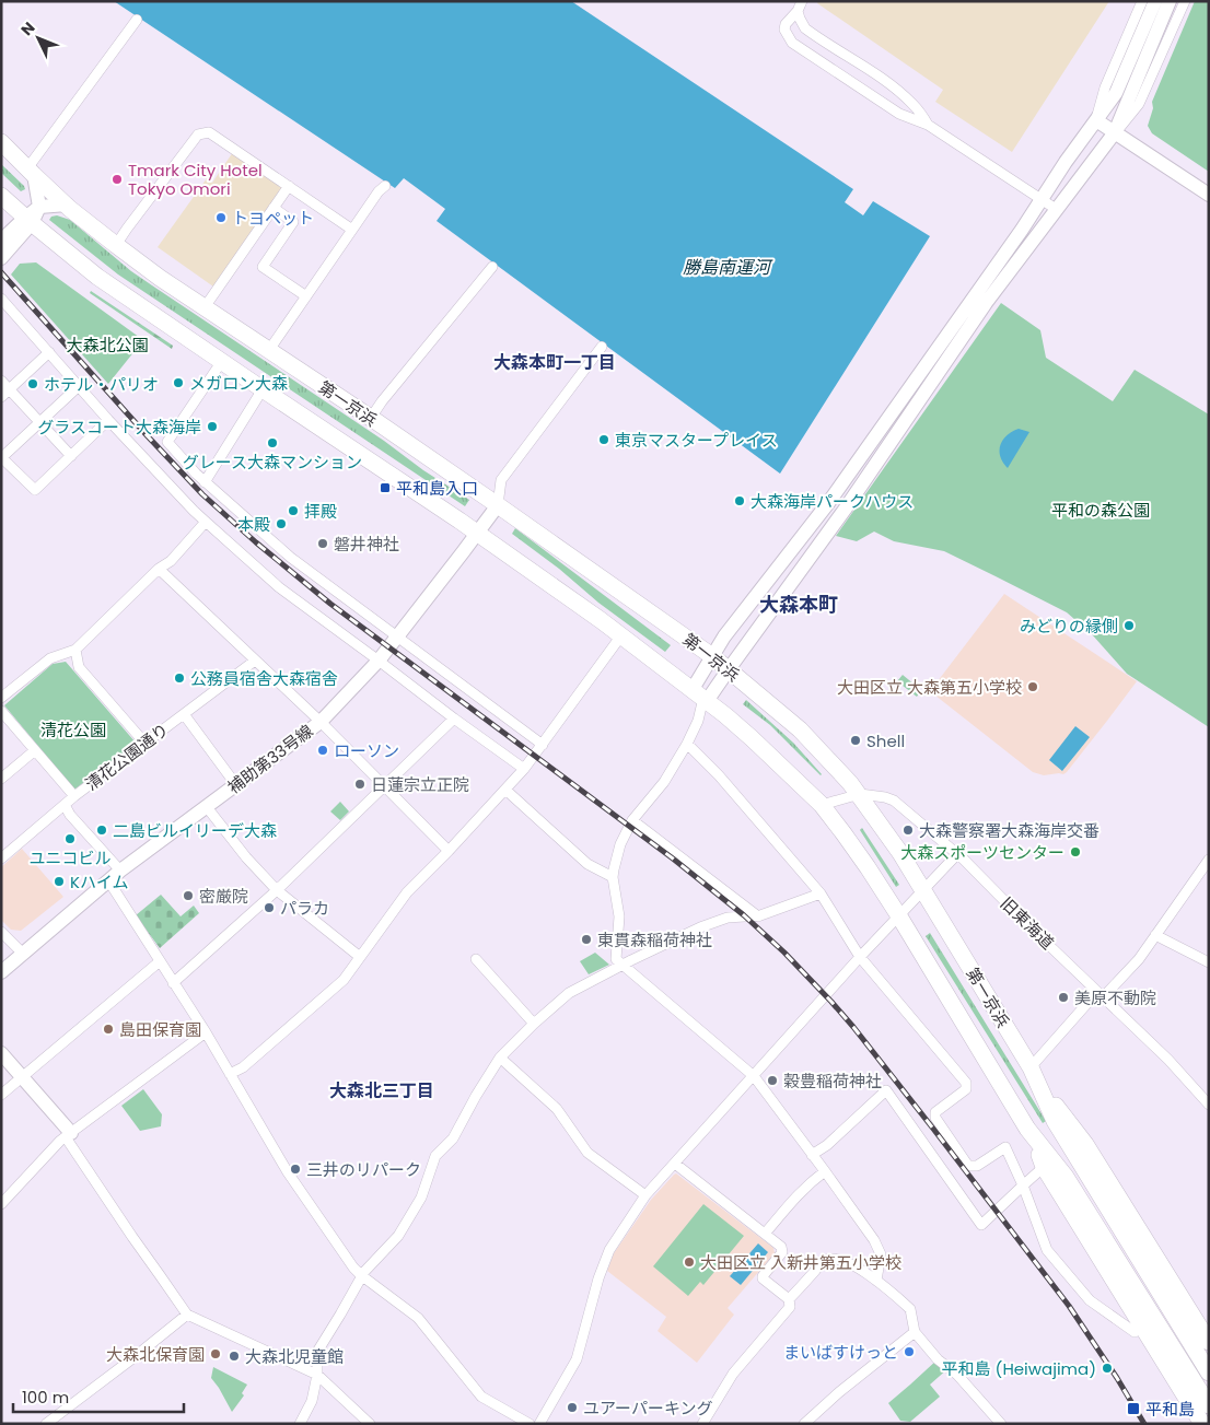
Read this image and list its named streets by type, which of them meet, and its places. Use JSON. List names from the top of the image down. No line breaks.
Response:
{"streets":{"highway":["第一京浜"],"street":["清花公園通り","補助第33号線","旧東海道"]},"crossings":[["第一京浜","補助第33号線"],["第一京浜","旧東海道"]],"districts":["大森本町一丁目","大森本町","大森北三丁目"],"water":["勝島南運河"],"parks":["大森北公園","平和の森公園","清花公園"],"places":{"other":["Tmark City Hotel Tokyo Omori","トヨペット","メガロン大森","ホテル・パリオ","グラスコート大森海岸","東京マスタープレイス","グレース大森マンション","大森海岸パークハウス","拝殿","本殿","磐井神社","みどりの縁側","公務員宿舎大森宿舎","大田区立 大森第五小学校","Shell","ローソン","日蓮宗立正院","二島ビルイリーデ大森","大森警察署大森海岸交番","ユニコビル","大森スポーツセンター","Kハイム","密厳院","パラカ","東貫森稲荷神社","美原不動院","島田保育園","穀豊稲荷神社","三井のリパーク","大田区立 入新井第五小学校","まいばすけっと","大森北保育園","大森北児童館","平和島 (Heiwajima)","ユアーパーキング"],"transit":["平和島入口","平和島"]},"scale_bar":"100 m","north":"top left"}
